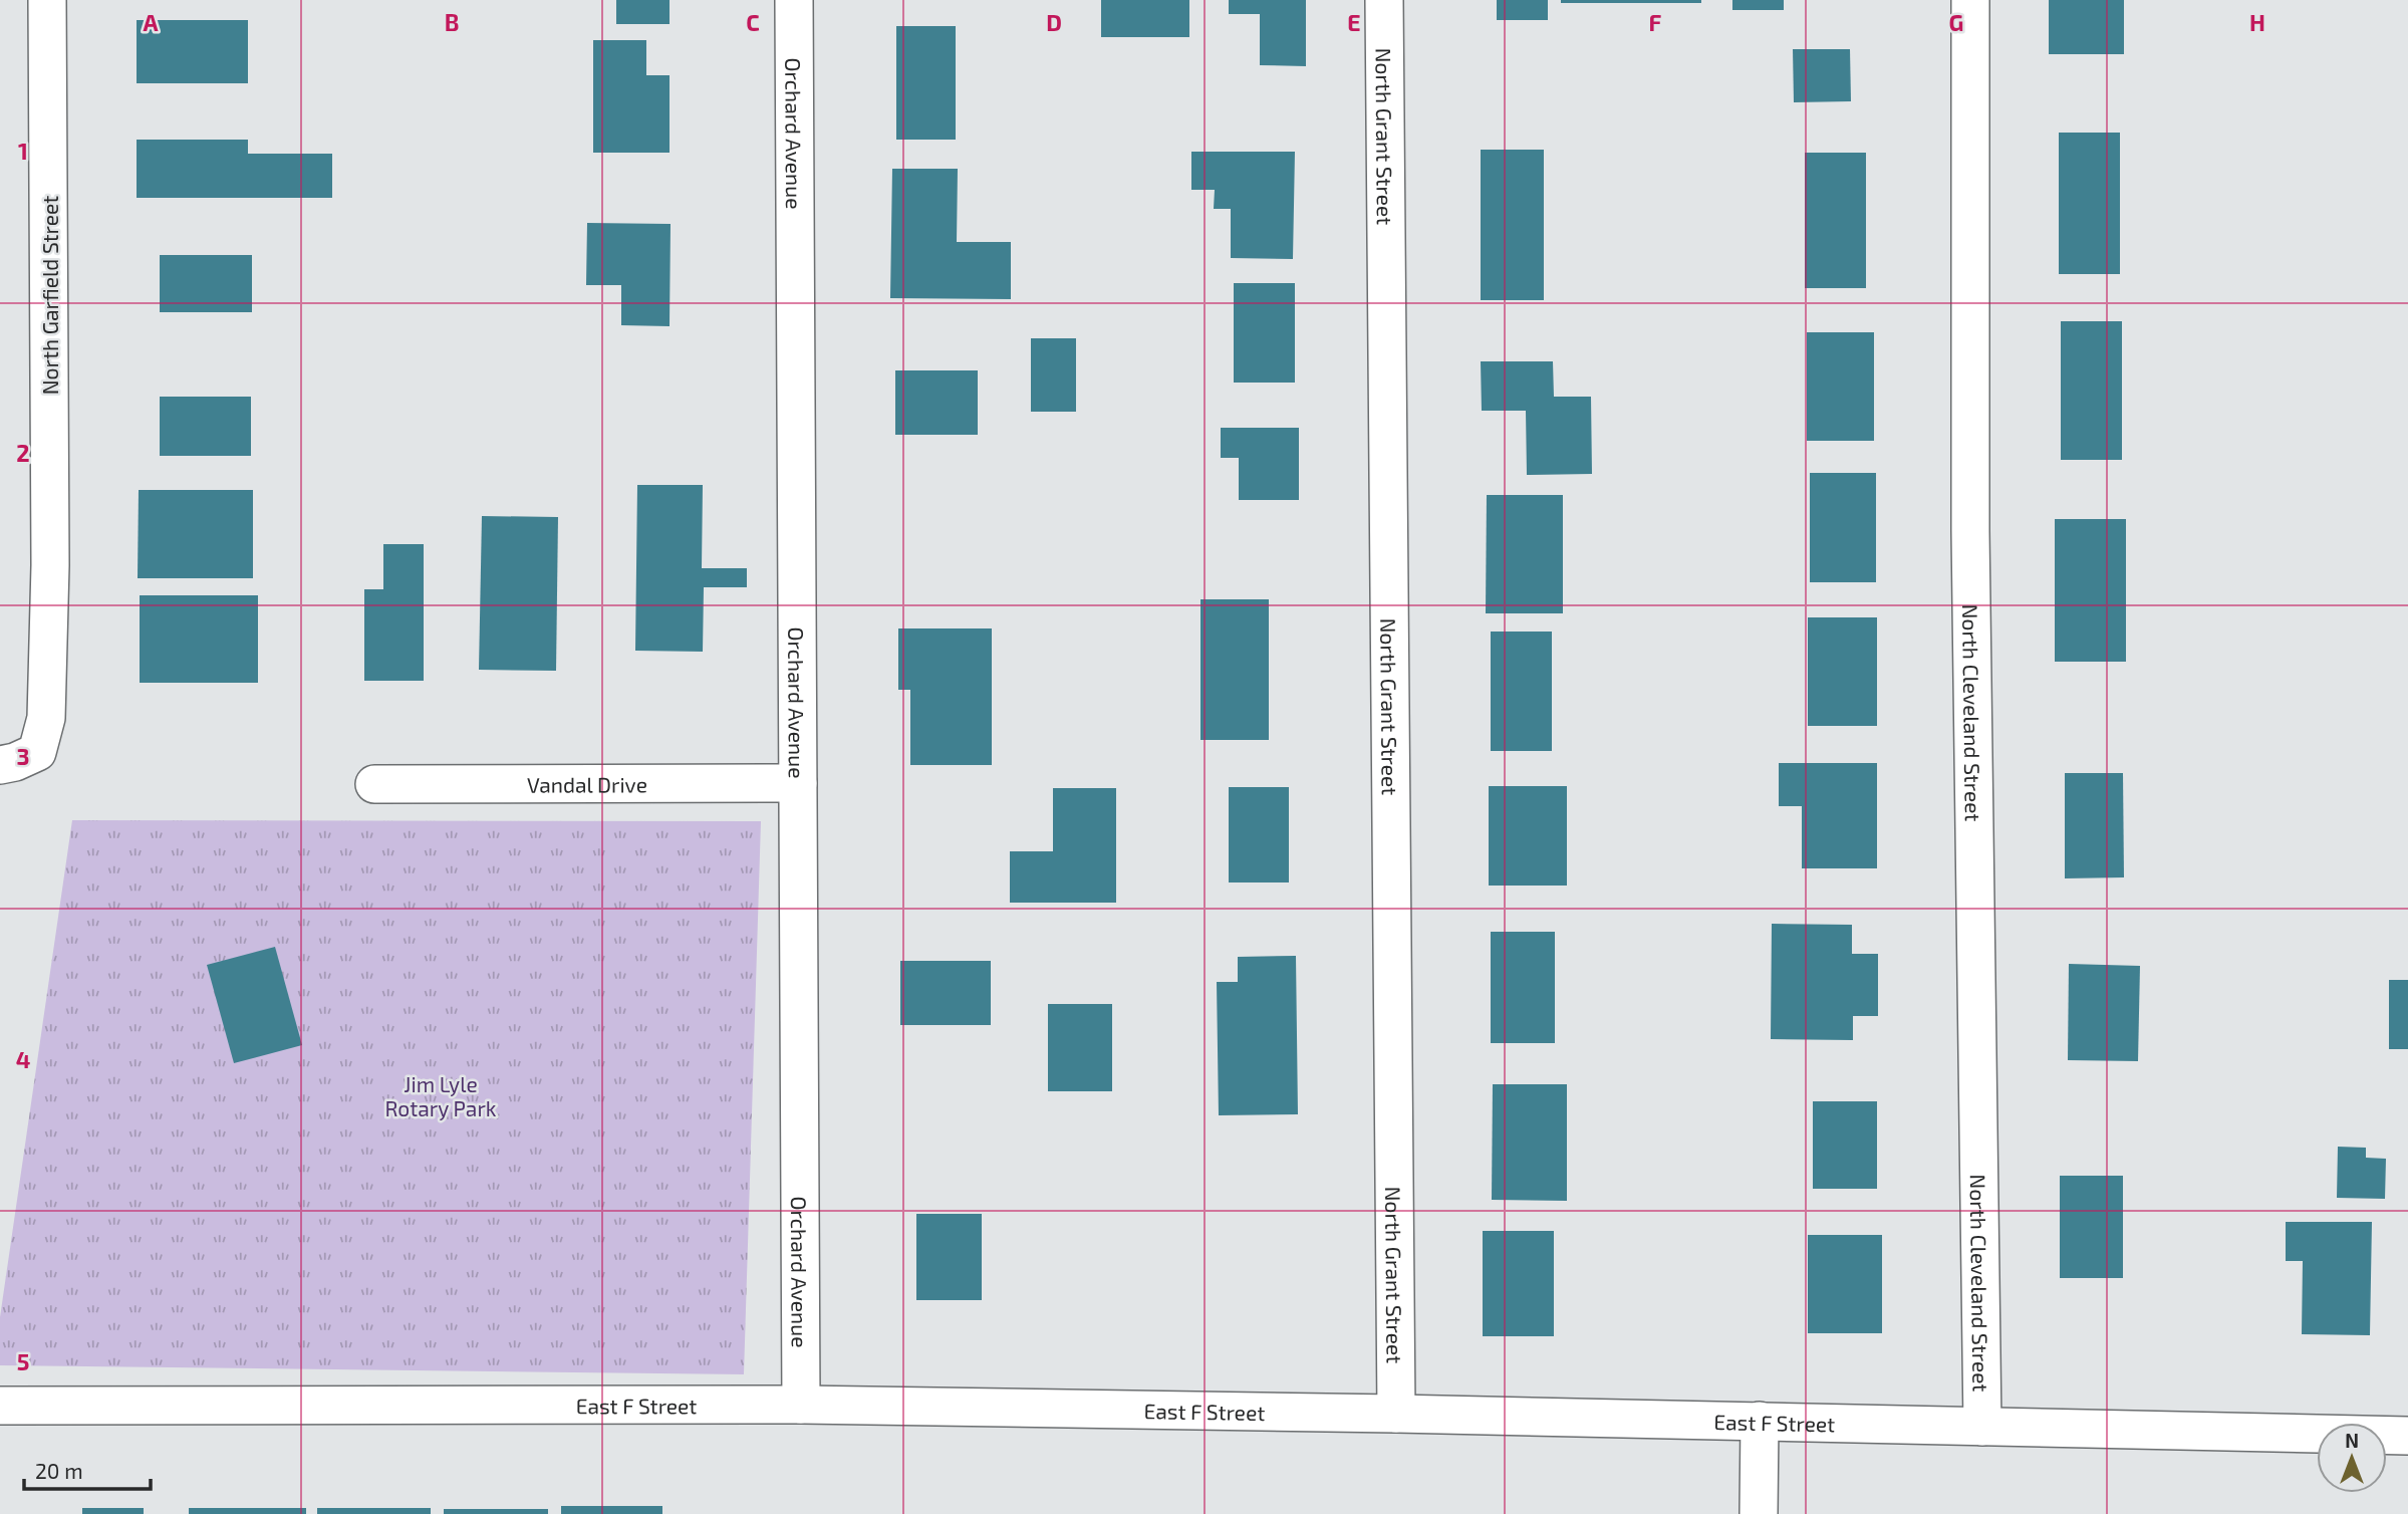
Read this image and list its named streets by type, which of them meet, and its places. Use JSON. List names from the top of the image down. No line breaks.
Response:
{"streets":{"street":["Orchard Avenue","North Grant Street","North Garfield Street","North Cleveland Street","Vandal Drive","East F Street"]},"crossings":[["Orchard Avenue","Vandal Drive"],["Orchard Avenue","East F Street"],["North Grant Street","East F Street"],["North Cleveland Street","East F Street"]],"parks":["Jim Lyle Rotary Park"],"scale_bar":"20 m","north":"top","grid":{"columns":["A","B","C","D","E","F","G","H"],"rows":["1","2","3","4","5"]}}
